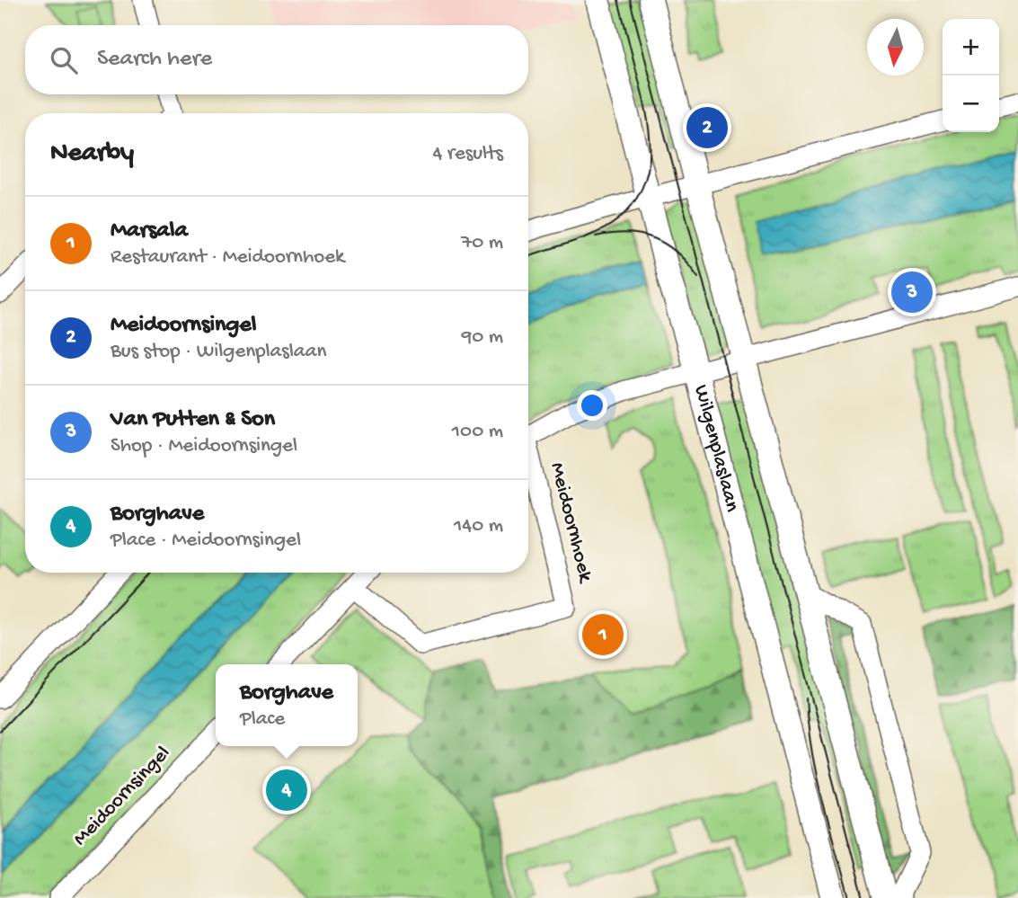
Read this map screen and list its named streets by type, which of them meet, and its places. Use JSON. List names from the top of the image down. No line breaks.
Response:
{"streets":{"street":["Wilgenplaslaan","Meidoornhoek","Meidoornsingel"]},"north":"bottom","page":{"map_buttons":["+","−"],"search":"Search here","pins":["2","3","1","4"],"heading":["Nearby","4 results"],"list":[{"mark":"1","name":"Marsala","note":"Restaurant · Meidoornhoek","value":"70 m"},{"mark":"2","name":"Meidoornsingel","note":"Bus stop · Wilgenplaslaan","value":"90 m"},{"mark":"3","name":"Van Putten & Son","note":"Shop · Meidoornsingel","value":"100 m"},{"mark":"4","name":"Borghave","note":"Place · Meidoornsingel","value":"140 m"}],"popup":["Borghave","Place"]}}
